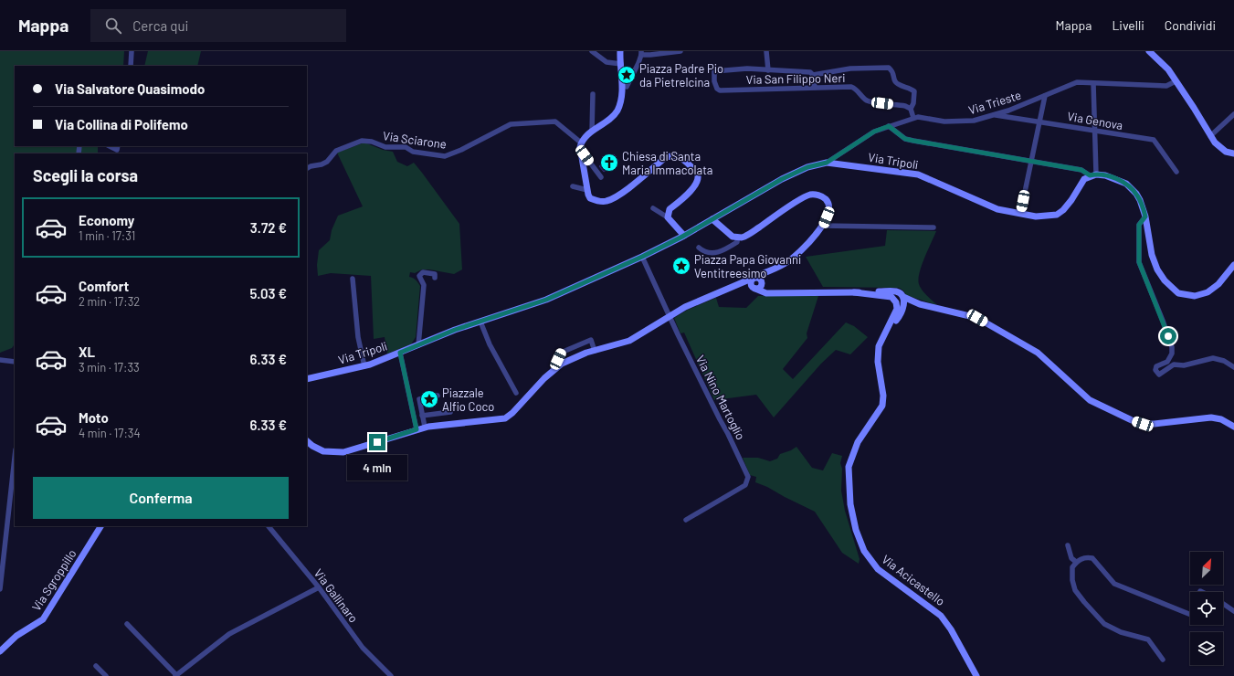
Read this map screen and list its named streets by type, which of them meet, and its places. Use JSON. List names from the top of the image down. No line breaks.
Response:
{"streets":{"street":["Via San Filippo Neri","Via Trieste","Via Genova","Via Sciarone","Via Tripoli","Via Nino Martoglio","Via Sgroppillo","Via Acicastello","Via Gallinaro"]},"crossings":[["Via Trieste","Via Genova"],["Via Trieste","Via Tripoli"],["Via Tripoli","Via Nino Martoglio"]],"places":{"place":["Piazza Padre Pio da Pietrelcina","Piazza Papa Giovanni Ventitreesimo","Piazzale Alfio Coco"],"church":["Chiesa di Santa Maria Immacolata"]},"north":"top right","page":{"header":"Mappa","search":"Cerca qui","nav":["Mappa","Livelli","Condividi"],"banner":["Via Salvatore Quasimodo","Via Collina di Polifemo"],"heading":"Scegli la corsa","list":[{"name":"Economy","note":"1 min · 17:31","value":"3.72 €"},{"name":"Comfort","note":"2 min · 17:32","value":"5.03 €"},{"name":"XL","note":"3 min · 17:33","value":"6.33 €"},{"name":"Moto","note":"4 min · 17:34","value":"6.33 €"}],"bubble":"4 min","buttons":"Conferma"}}
